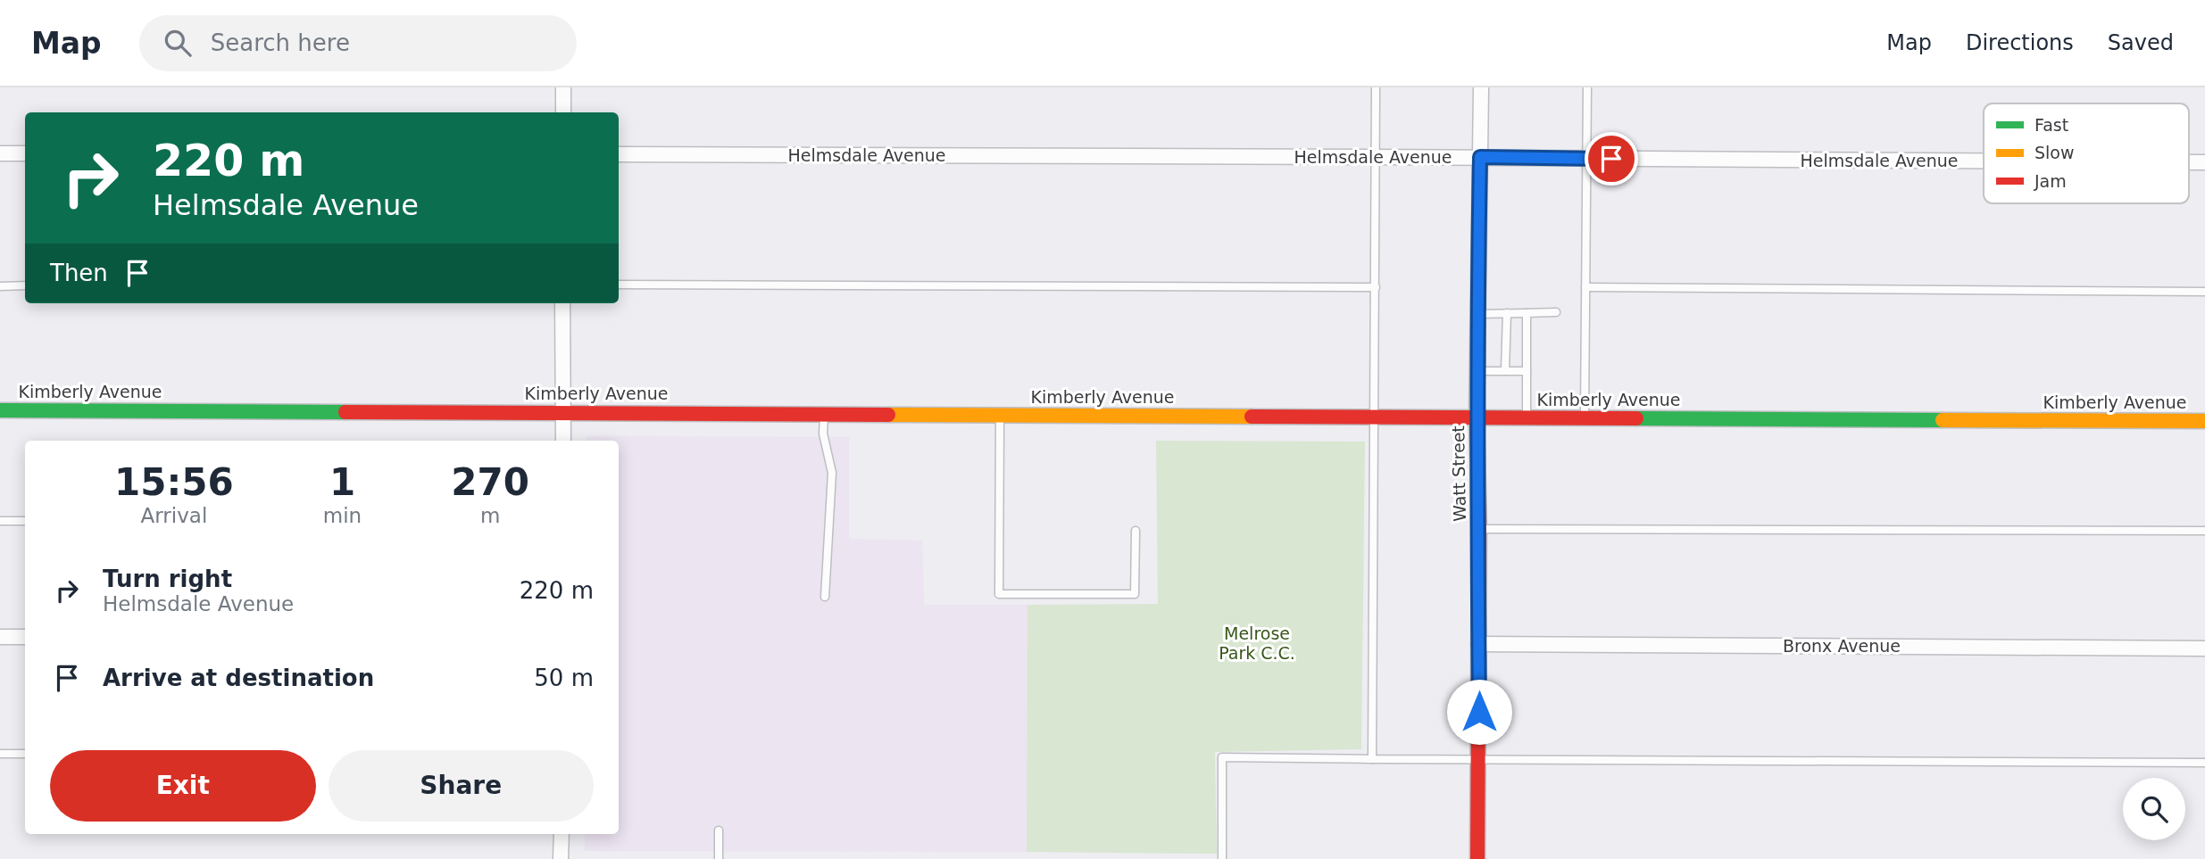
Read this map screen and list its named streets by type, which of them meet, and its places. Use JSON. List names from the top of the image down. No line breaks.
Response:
{"streets":{"street":["Helmsdale Avenue","Kimberly Avenue","Watt Street","Bronx Avenue"]},"crossings":[["Helmsdale Avenue","Watt Street"],["Kimberly Avenue","Watt Street"],["Watt Street","Bronx Avenue"]],"parks":["Melrose Park C.C."],"legend":["Fast","Slow","Jam"],"page":{"header":"Map","search":"Search here","nav":["Map","Directions","Saved"],"turn":["220 m","Helmsdale Avenue"],"then":"Then","eta":["15:56","Arrival","1","min","270","m"],"list":[{"name":"Turn right","note":"Helmsdale Avenue","value":"220 m"},{"name":"Arrive at destination","value":"50 m"}],"buttons":["Exit","Share"]}}
